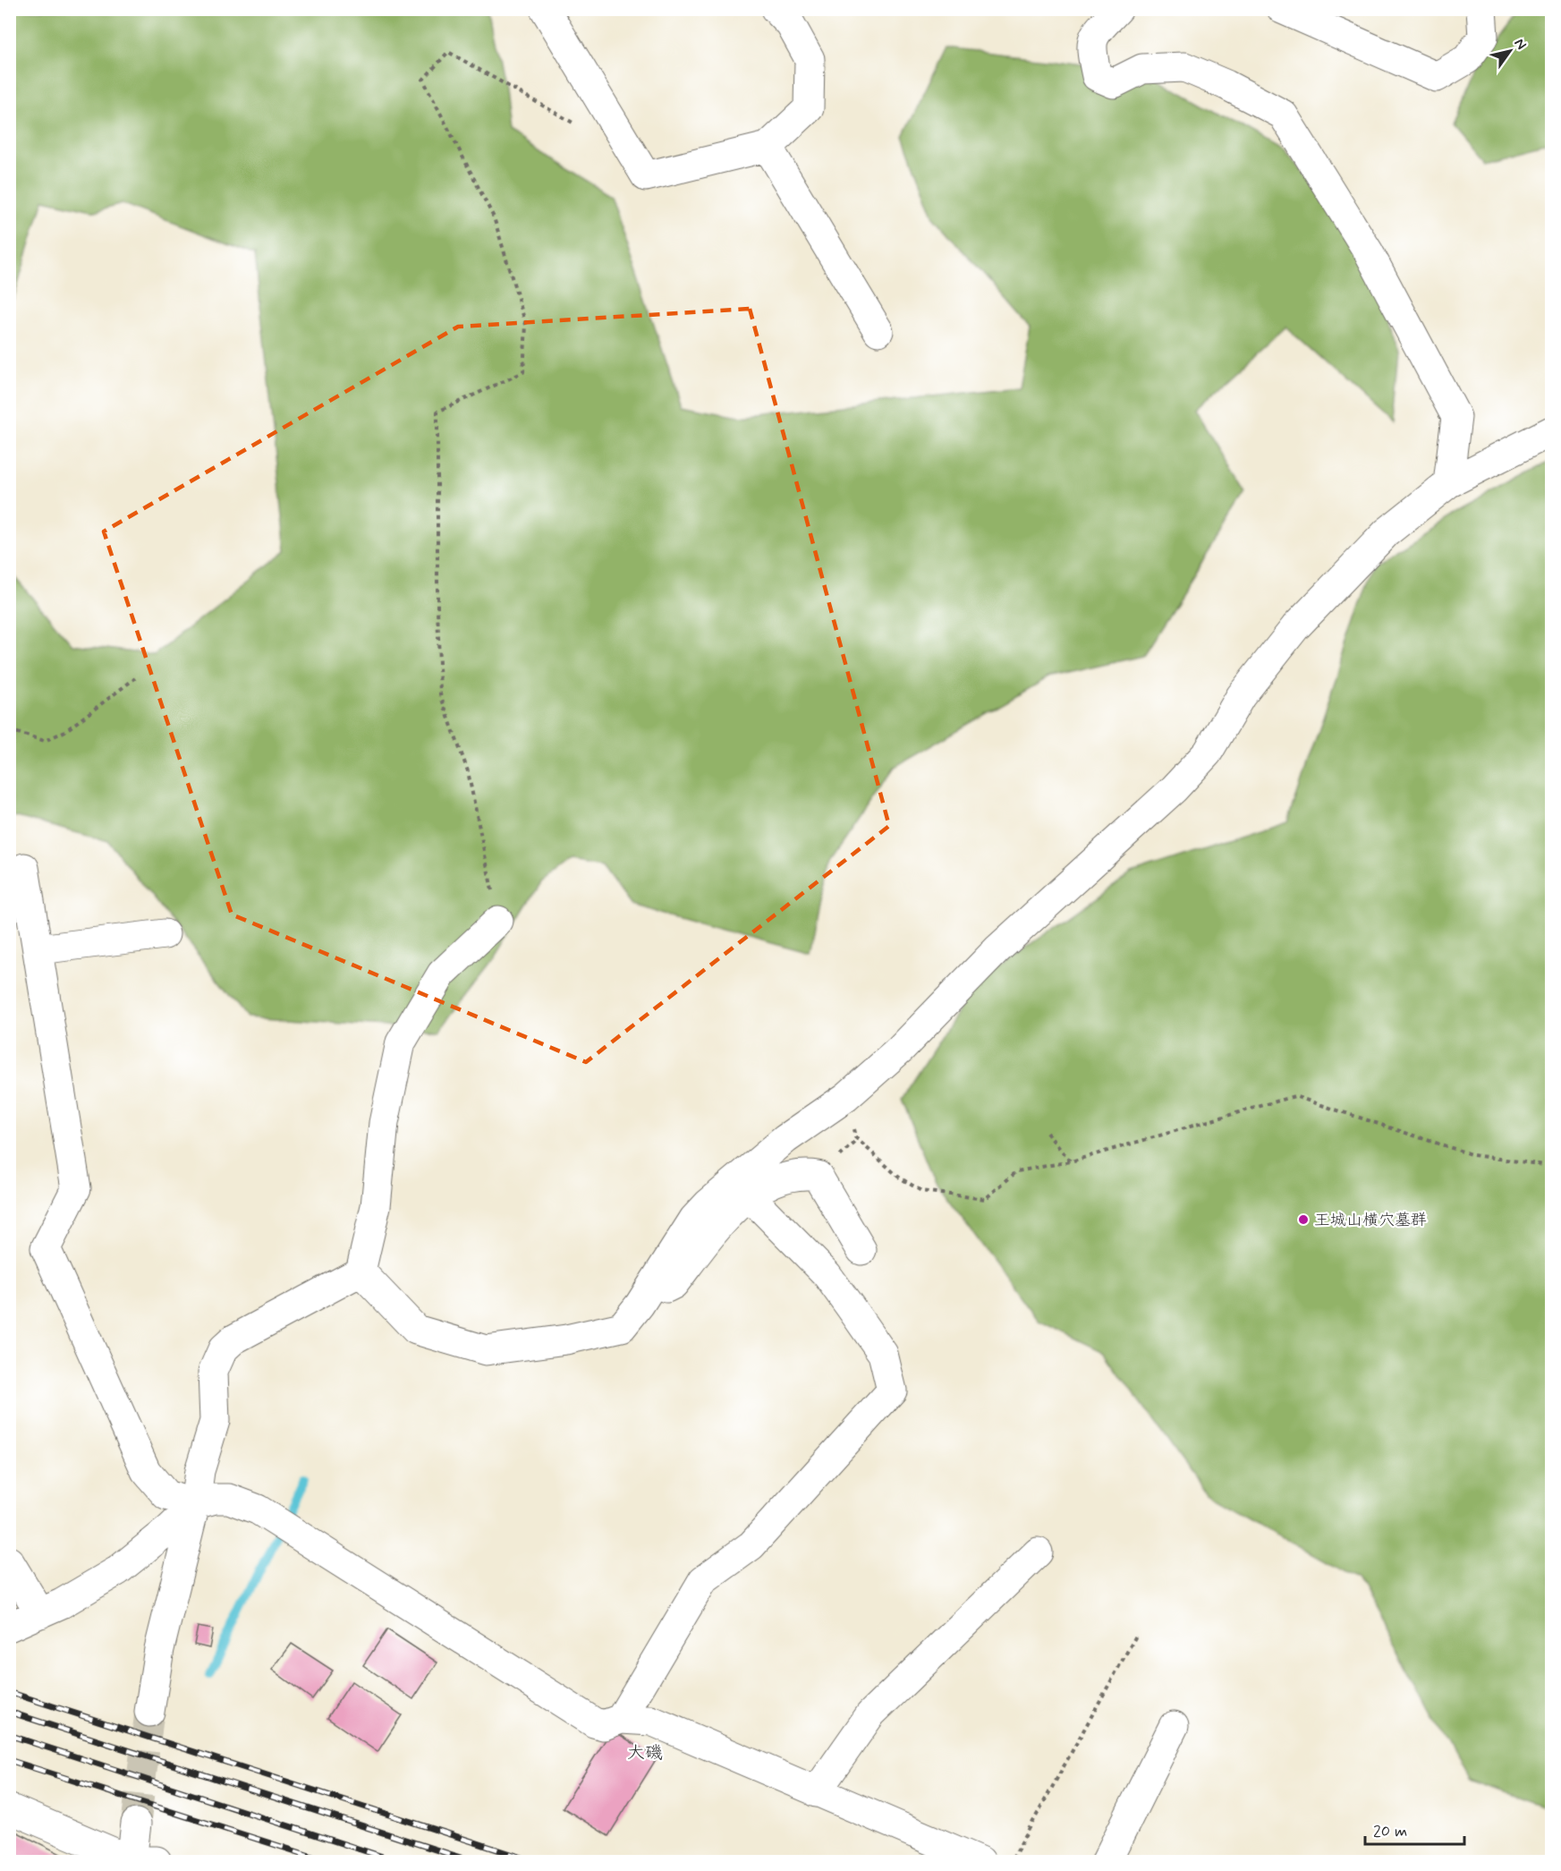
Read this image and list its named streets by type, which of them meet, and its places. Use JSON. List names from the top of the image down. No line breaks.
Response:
{"districts":["大磯"],"places":["王城山横穴墓群"],"scale_bar":"20 m","north":"top right"}
